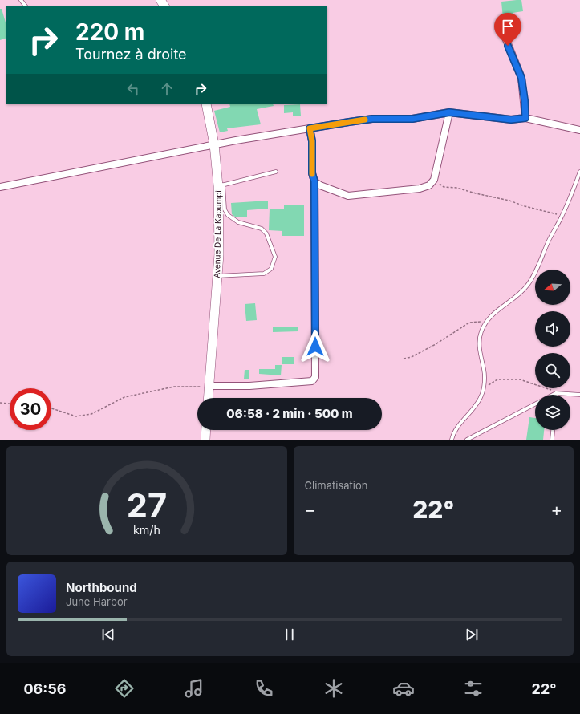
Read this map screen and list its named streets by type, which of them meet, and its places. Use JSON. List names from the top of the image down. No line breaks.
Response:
{"streets":{"main road":["Avenue De La Kapumpi"]},"north":"left","page":{"turn":["220 m","Tournez à droite"],"limit":"30","trip":"06:58 · 2 min · 500 m","tile":"Climatisation","heat":["−","22°","+"],"song":["Northbound","June Harbor"],"tabs":["06:56","22°"],"gauge":["27","km/h"]}}
